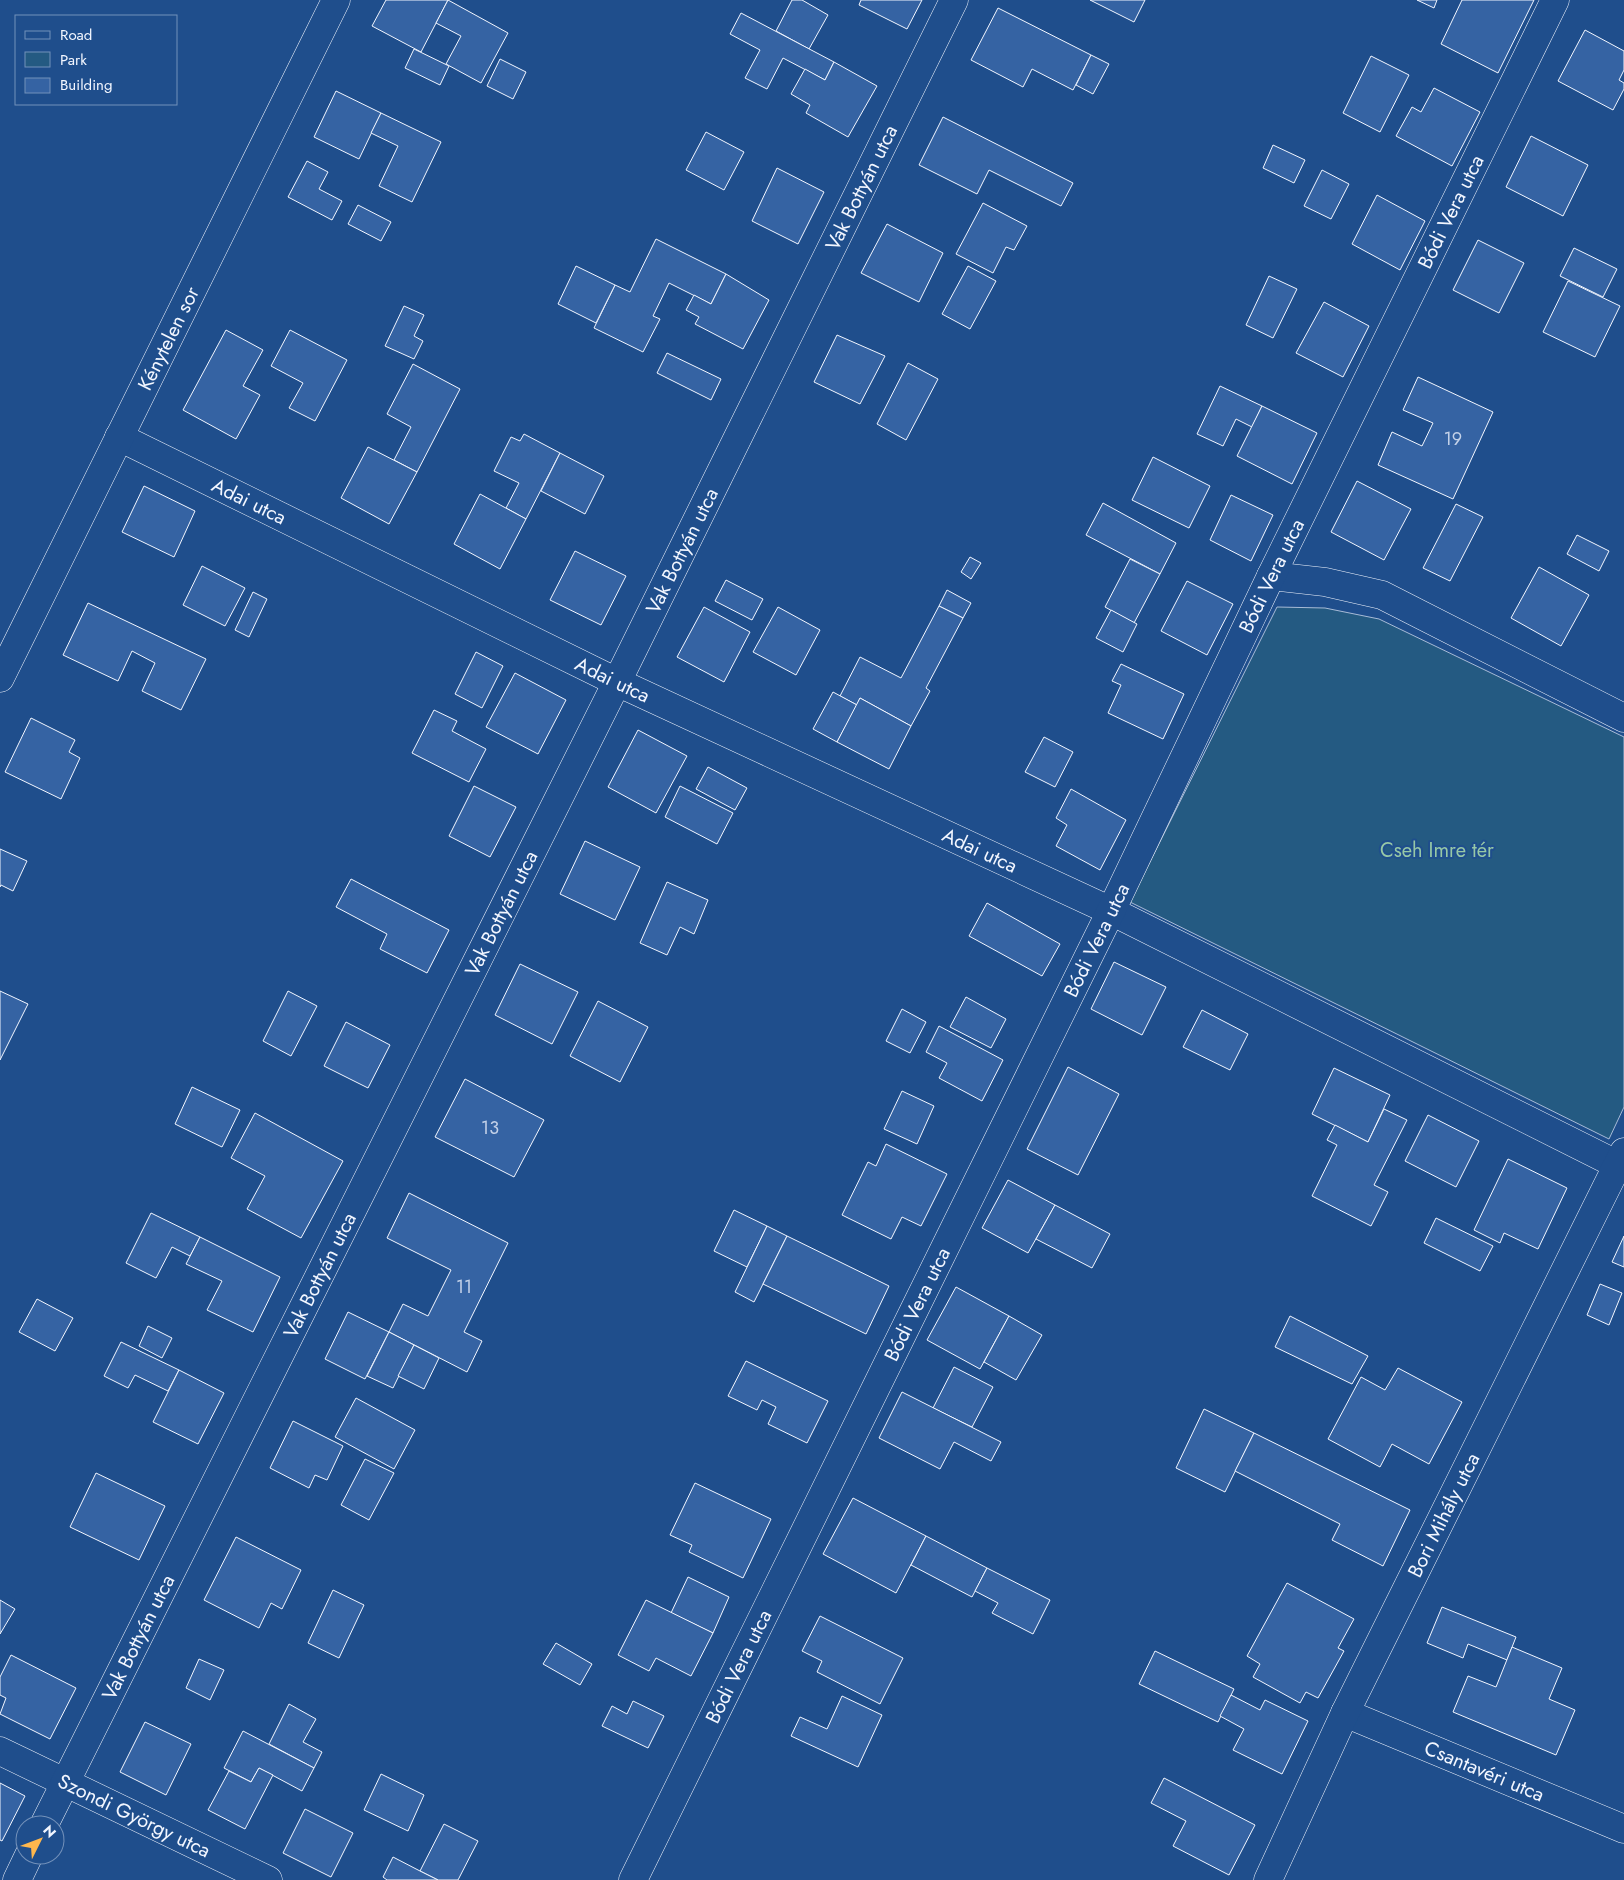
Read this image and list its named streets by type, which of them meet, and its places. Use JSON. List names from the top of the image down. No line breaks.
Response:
{"streets":{"street":["Vak Bottyán utca","Bódi Vera utca","Kénytelen sor","Adai utca","Bori Mihály utca","Csantavéri utca","Szondi György utca"]},"crossings":[["Vak Bottyán utca","Adai utca"],["Vak Bottyán utca","Szondi György utca"],["Bódi Vera utca","Adai utca"],["Kénytelen sor","Adai utca"],["Bori Mihály utca","Csantavéri utca"]],"parks":["Cseh Imre tér"],"house_numbers":["19","13","11"],"legend":["Road","Park","Building"],"north":"top right"}
